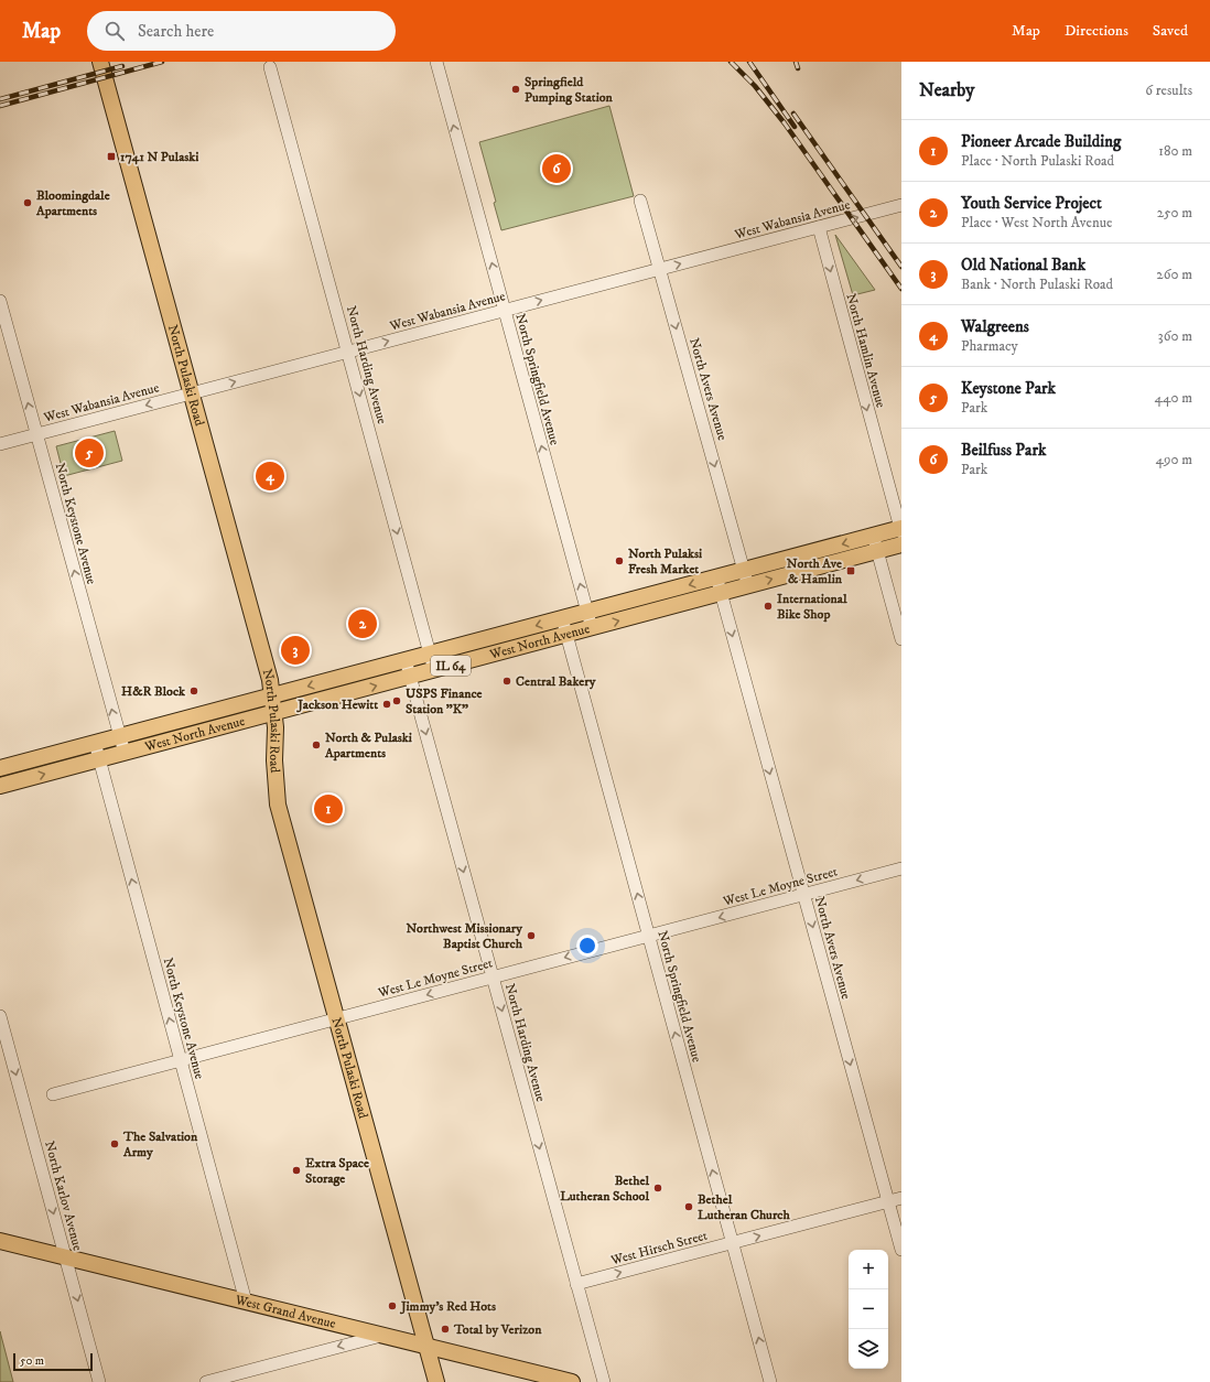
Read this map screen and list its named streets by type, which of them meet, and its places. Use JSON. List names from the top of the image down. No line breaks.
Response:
{"streets":{"main road":["North Pulaski Road","West North Avenue","IL 64","West Grand Avenue"],"street":["West Wabansia Avenue","North Hamlin Avenue","North Harding Avenue","North Springfield Avenue","North Avers Avenue","North Keystone Avenue","West Le Moyne Street","North Karlov Avenue","West Hirsch Street"]},"crossings":[["West Wabansia Avenue","North Hamlin Avenue"],["West Wabansia Avenue","North Harding Avenue"],["West Wabansia Avenue","North Pulaski Road"],["West Wabansia Avenue","North Springfield Avenue"],["West Wabansia Avenue","North Avers Avenue"],["West Wabansia Avenue","North Keystone Avenue"],["North Hamlin Avenue","West North Avenue"],["North Harding Avenue","West North Avenue"],["North Harding Avenue","West Le Moyne Street"],["North Harding Avenue","West Hirsch Street"],["North Pulaski Road","West North Avenue"],["North Pulaski Road","West Le Moyne Street"],["North Pulaski Road","West Grand Avenue"],["North Springfield Avenue","West North Avenue"],["North Springfield Avenue","West Le Moyne Street"],["North Springfield Avenue","West Hirsch Street"],["North Avers Avenue","West North Avenue"],["North Avers Avenue","West Le Moyne Street"],["North Avers Avenue","West Hirsch Street"],["North Keystone Avenue","West North Avenue"],["North Keystone Avenue","West Le Moyne Street"],["North Keystone Avenue","West Grand Avenue"],["North Karlov Avenue","West Grand Avenue"]],"one_way":["North Hamlin Avenue","North Harding Avenue","North Springfield Avenue","North Avers Avenue","North Keystone Avenue","West Le Moyne Street","North Karlov Avenue","West Hirsch Street"],"places":{"other":["Springfield Pumping Station","Bloomingdale Apartments","North Pulaksi Fresh Market","International Bike Shop","Central Bakery","H&R Block","USPS Finance Station \"K\"","Jackson Hewitt","North & Pulaski Apartments","Northwest Missionary Baptist Church","The Salvation Army","Extra Space Storage","Bethel Lutheran School","Bethel Lutheran Church","Jimmy's Red Hots","Total by Verizon"],"transit":["1741 N Pulaski","North Ave & Hamlin"]},"scale_bar":"50 m","page":{"header":"Map","search":"Search here","nav":["Map","Directions","Saved"],"heading":["Nearby","6 results"],"list":[{"mark":"1","name":"Pioneer Arcade Building","note":"Place · North Pulaski Road","value":"180 m"},{"mark":"2","name":"Youth Service Project","note":"Place · West North Avenue","value":"250 m"},{"mark":"3","name":"Old National Bank","note":"Bank · North Pulaski Road","value":"260 m"},{"mark":"4","name":"Walgreens","note":"Pharmacy","value":"360 m"},{"mark":"5","name":"Keystone Park","note":"Park","value":"440 m"},{"mark":"6","name":"Beilfuss Park","note":"Park","value":"490 m"}],"pins":["6","5","4","2","3","1"],"map_buttons":["+","−"],"scale":"50 m"}}
